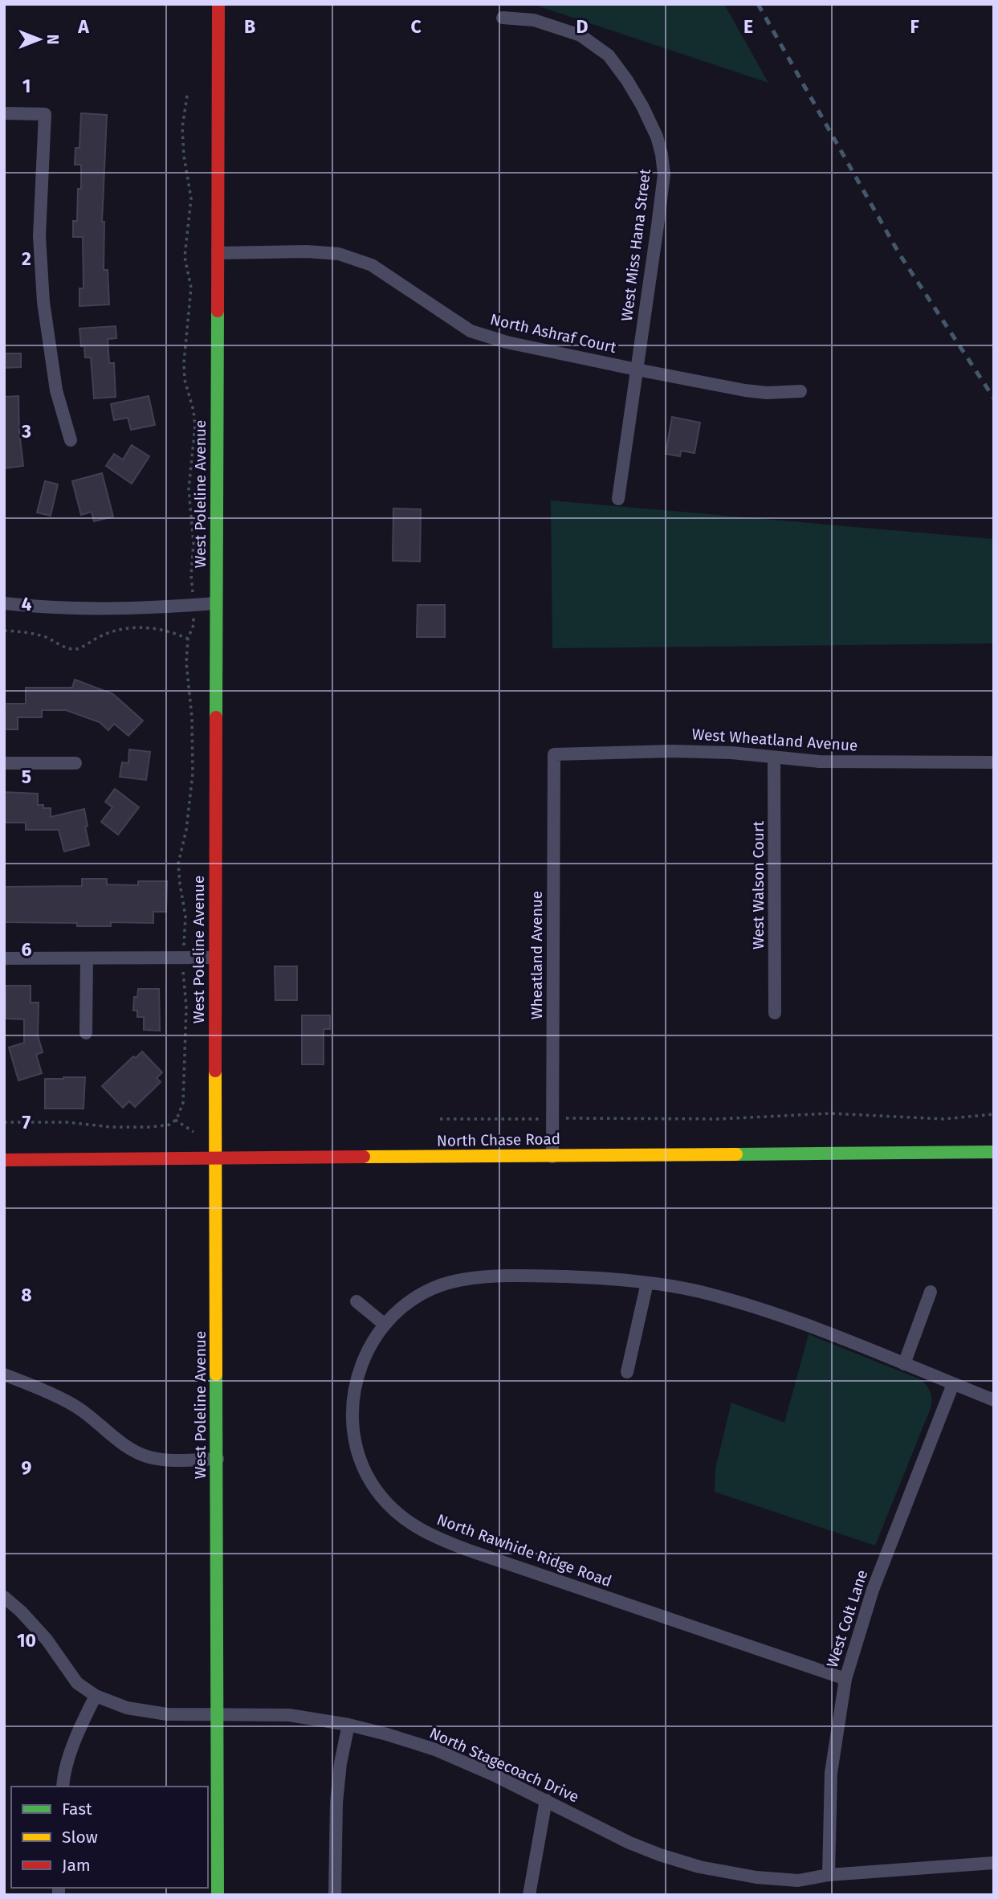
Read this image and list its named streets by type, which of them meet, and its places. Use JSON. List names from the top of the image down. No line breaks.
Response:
{"streets":{"street":["West Miss Hana Street","North Ashraf Court","West Poleline Avenue","West Wheatland Avenue","West Walson Court","Wheatland Avenue","North Chase Road","North Rawhide Ridge Road","West Colt Lane","North Stagecoach Drive"]},"crossings":[["West Miss Hana Street","North Ashraf Court"],["North Ashraf Court","West Poleline Avenue"],["West Poleline Avenue","North Chase Road"],["West Poleline Avenue","North Stagecoach Drive"],["West Wheatland Avenue","West Walson Court"],["West Wheatland Avenue","Wheatland Avenue"],["Wheatland Avenue","North Chase Road"],["North Rawhide Ridge Road","West Colt Lane"],["West Colt Lane","North Stagecoach Drive"]],"legend":["Fast","Slow","Jam"],"north":"right","grid":{"columns":["A","B","C","D","E","F"],"rows":["1","2","3","4","5","6","7","8","9","10"]}}
